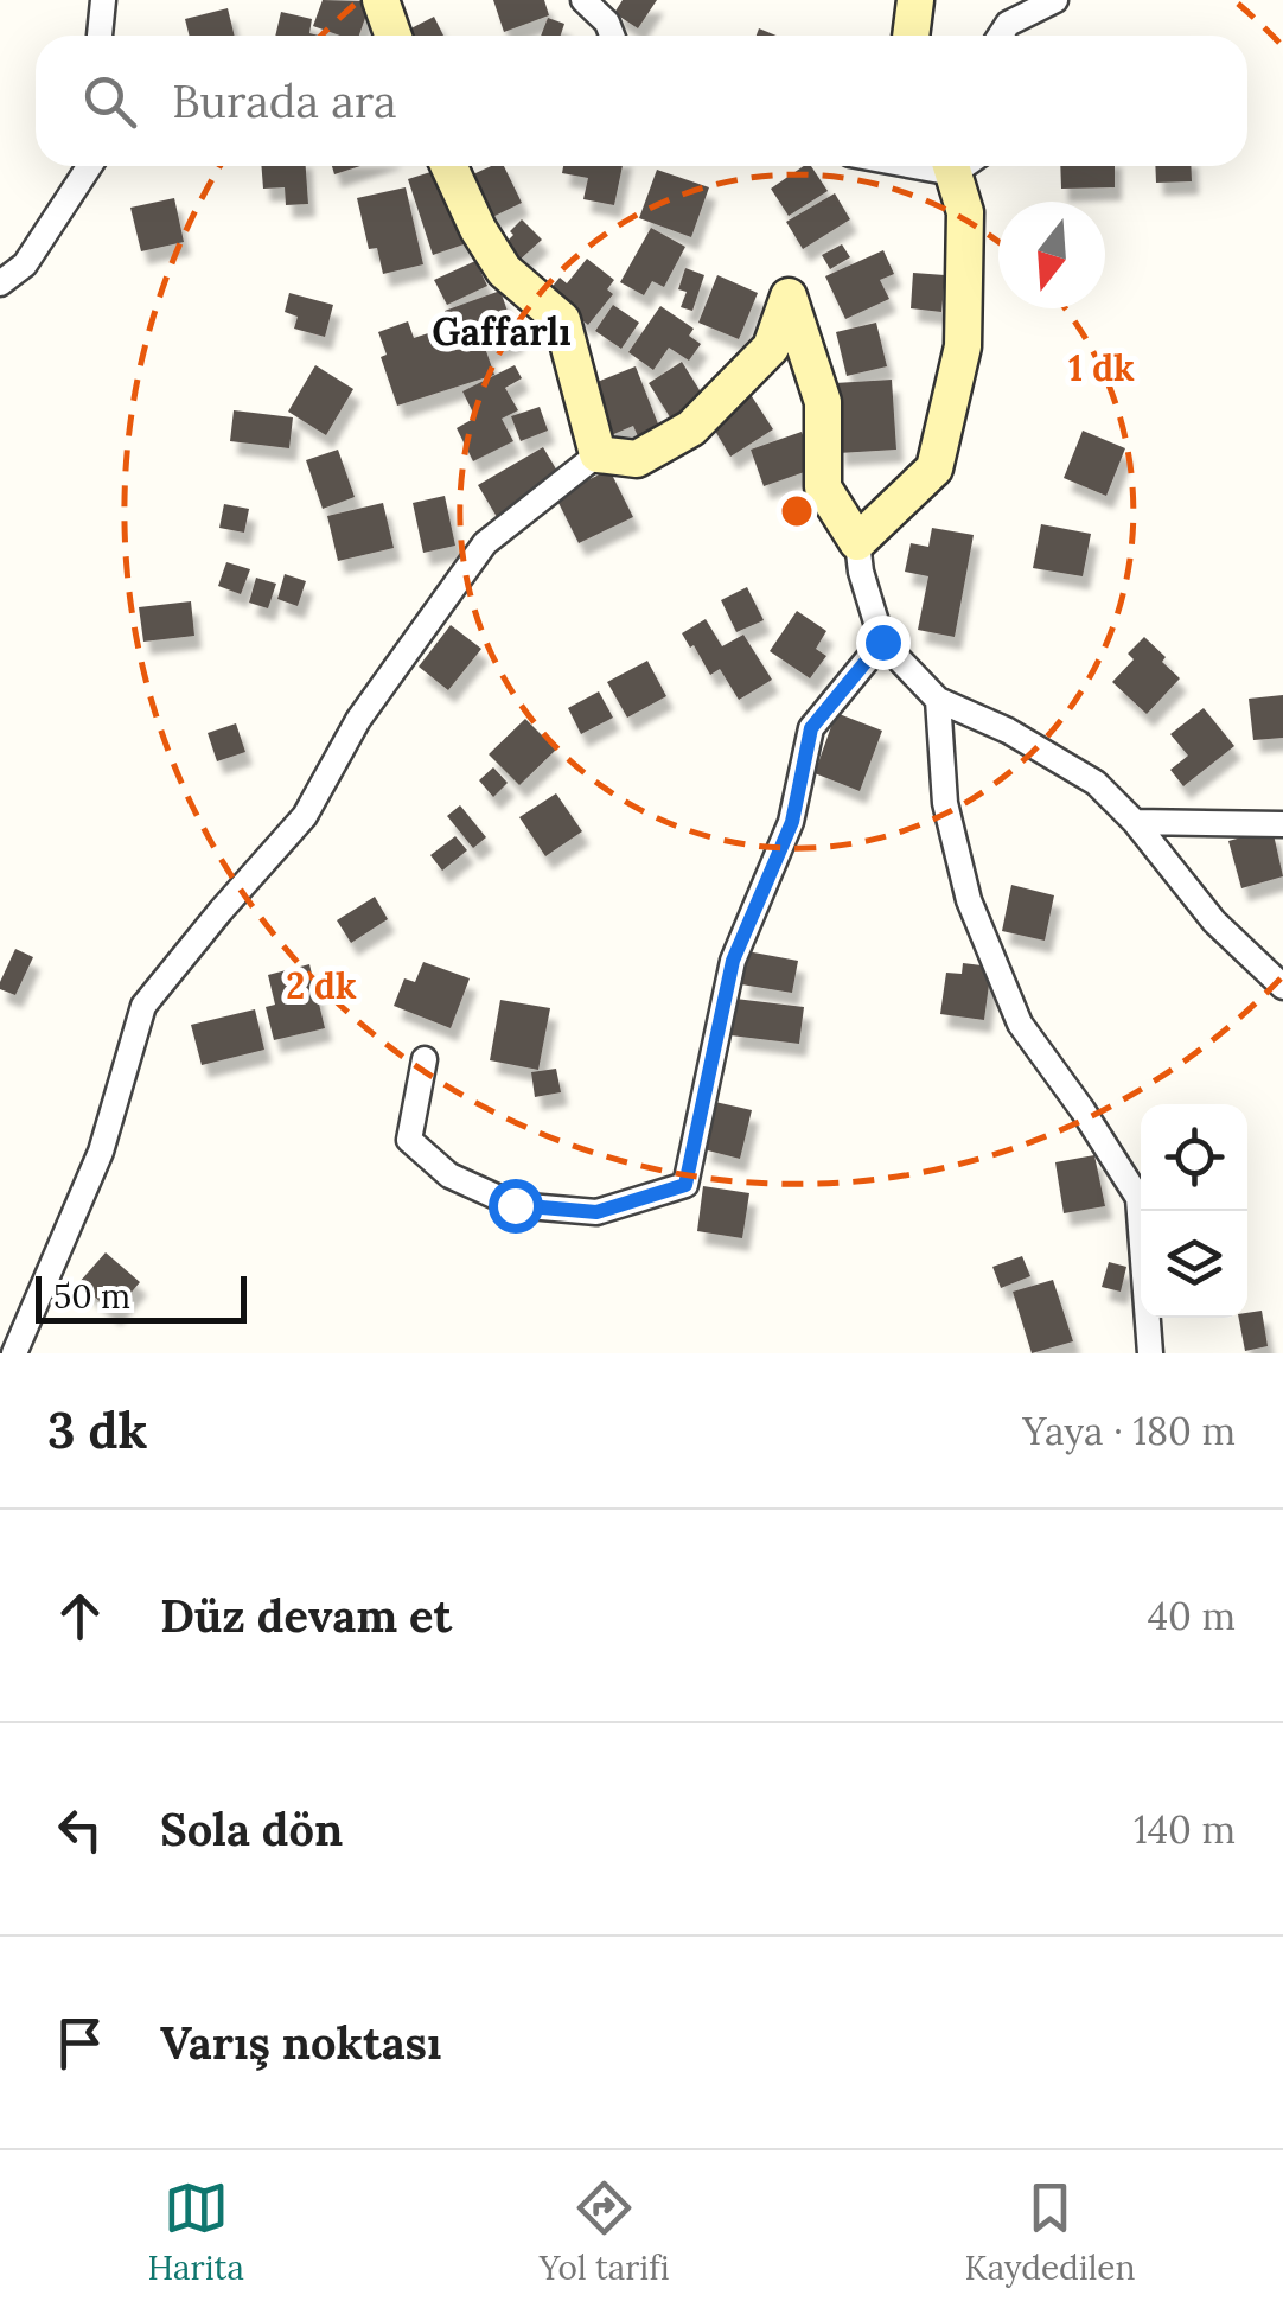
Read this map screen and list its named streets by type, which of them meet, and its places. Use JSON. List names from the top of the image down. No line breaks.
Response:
{"districts":["Gaffarlı"],"scale_bar":"50 m","north":"bottom","page":{"search":"Burada ara","scale":"50 m","heading":["3 dk","Yaya · 180 m"],"list":[["Düz devam et","40 m"],["Sola dön","140 m"],"Varış noktası"],"nav":["Harita","Yol tarifi","Kaydedilen"]},"rings":["1 dk","2 dk"]}
